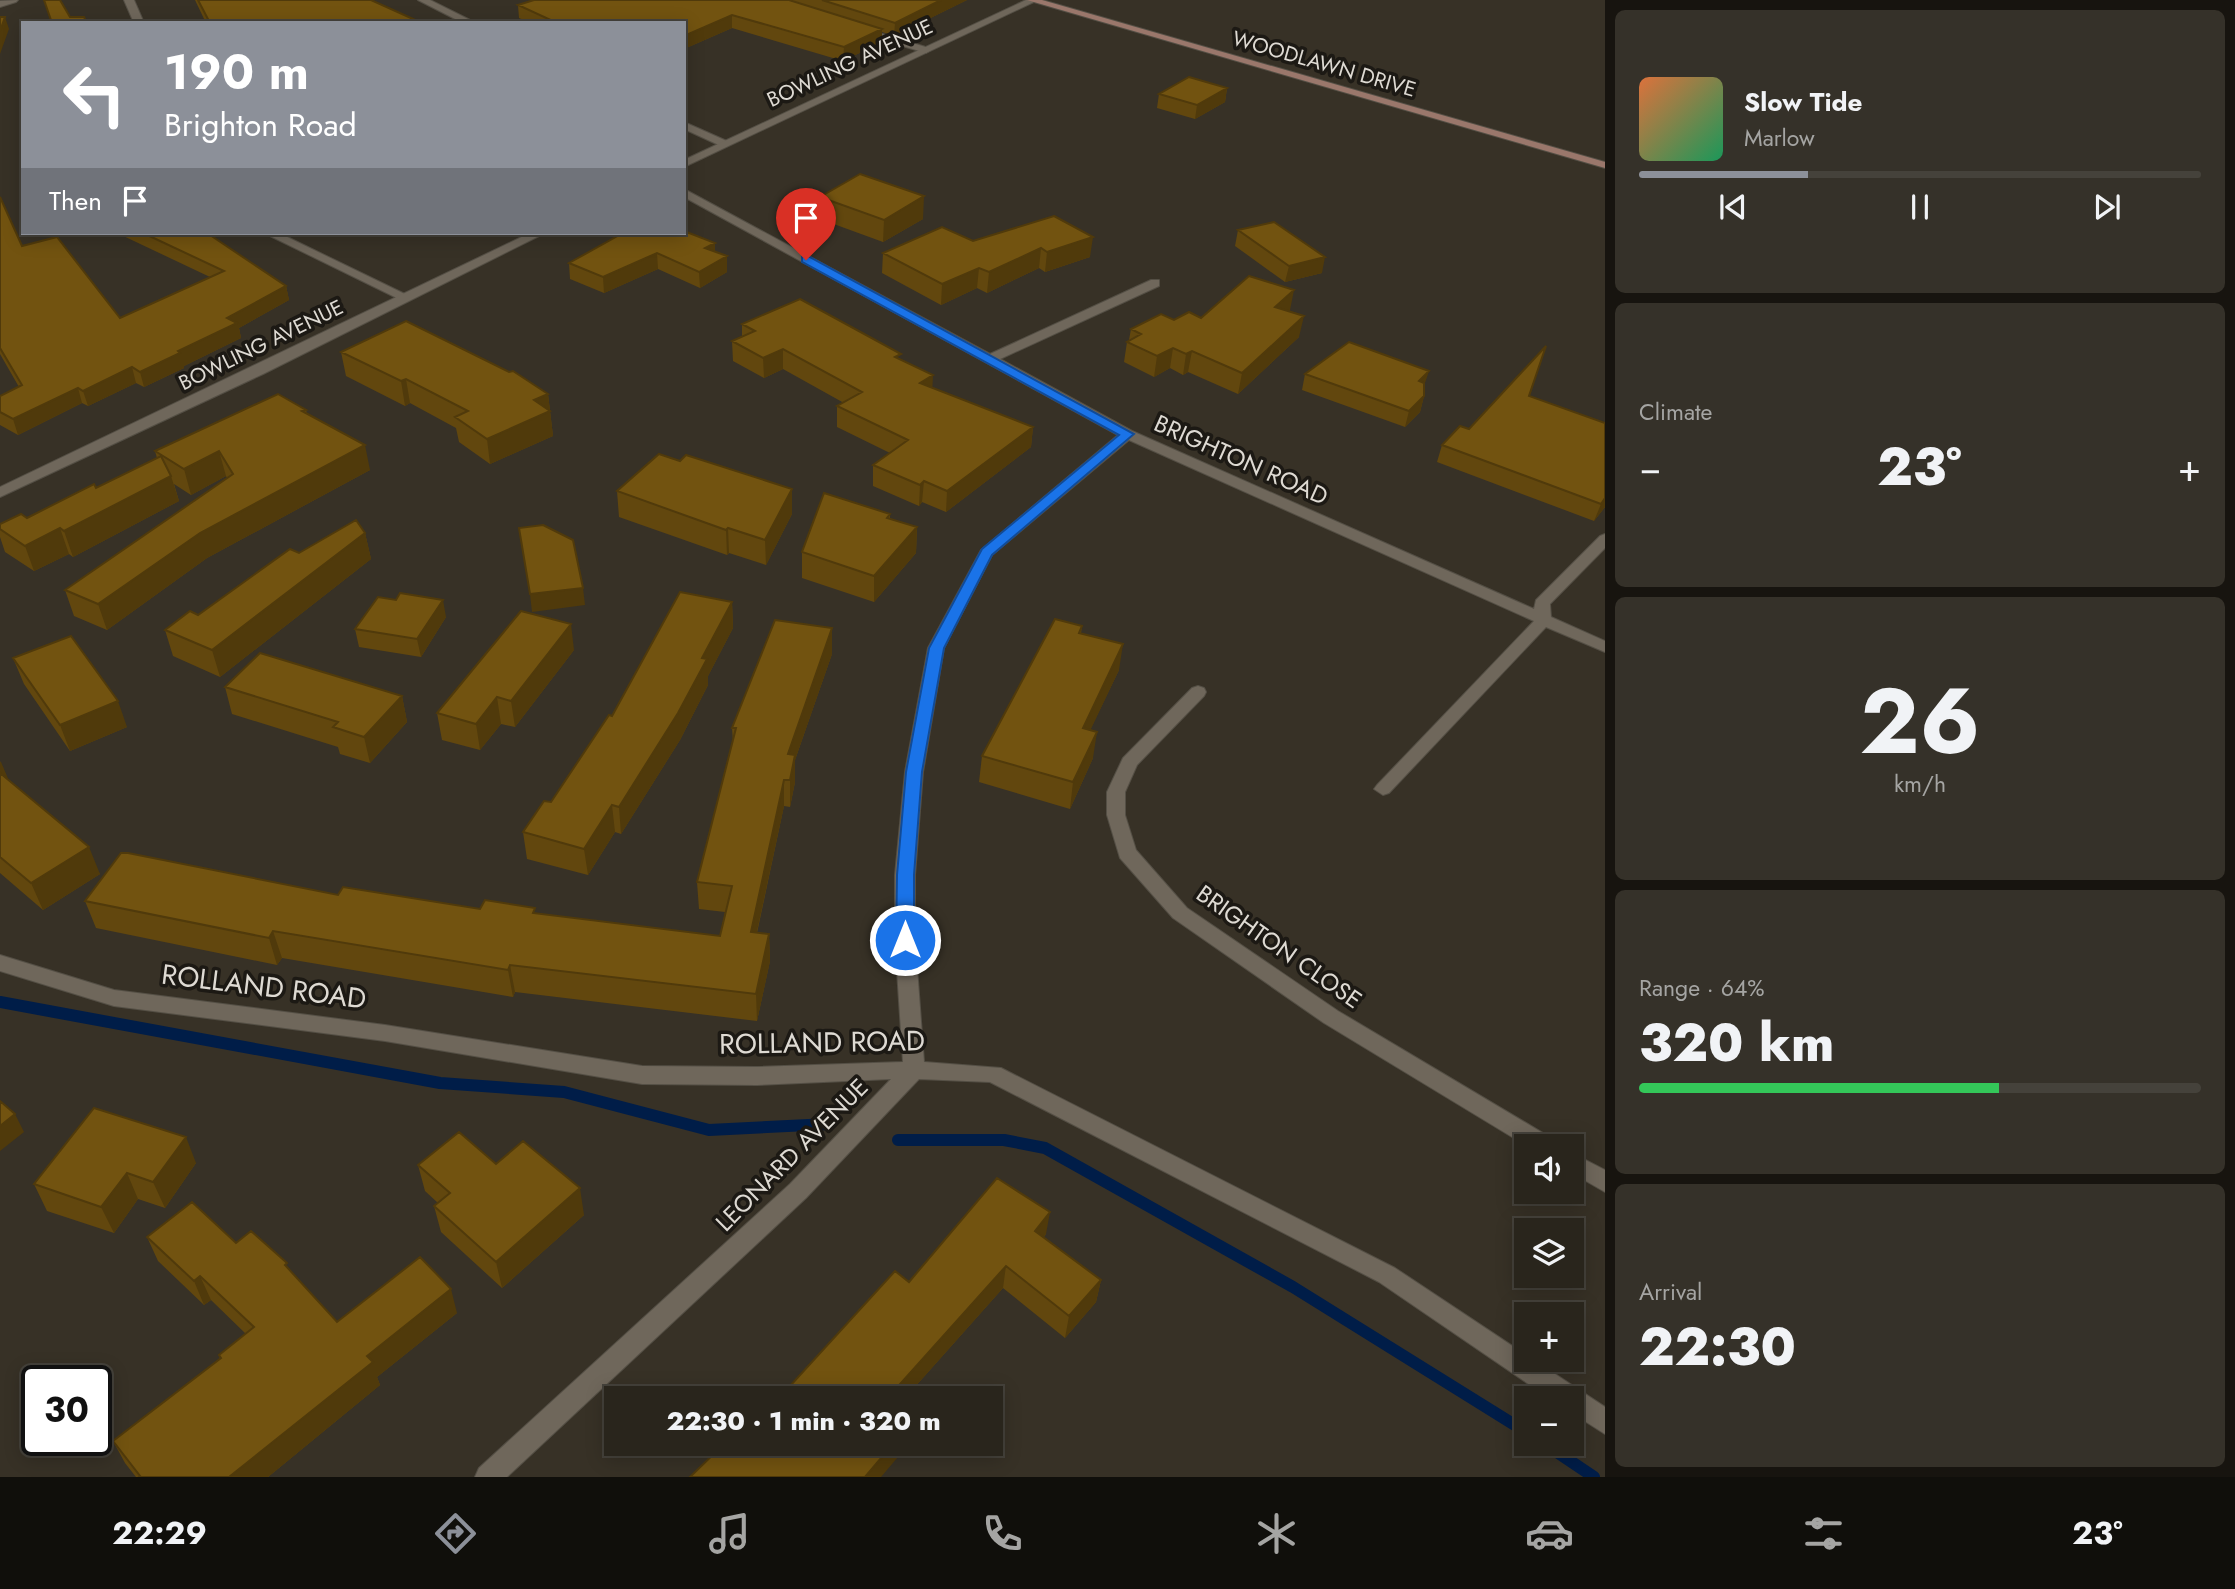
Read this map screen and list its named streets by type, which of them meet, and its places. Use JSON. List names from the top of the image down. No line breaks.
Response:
{"streets":{"main road":["WOODLAWN DRIVE"],"street":["BOWLING AVENUE","BRIGHTON ROAD","BRIGHTON CLOSE","ROLLAND ROAD","LEONARD AVENUE"]},"crossings":[["BOWLING AVENUE","WOODLAWN DRIVE"],["ROLLAND ROAD","LEONARD AVENUE"]],"page":{"turn":["190 m","Brighton Road"],"song":["Slow Tide","Marlow"],"then":"Then","tile":["Climate",["26","km/h"],["Range · 64%","320 km"],["Arrival","22:30"]],"heat":["−","23°","+"],"map_buttons":["+","−"],"limit":"30","trip":"22:30 · 1 min · 320 m","tabs":["22:29","23°"]}}
